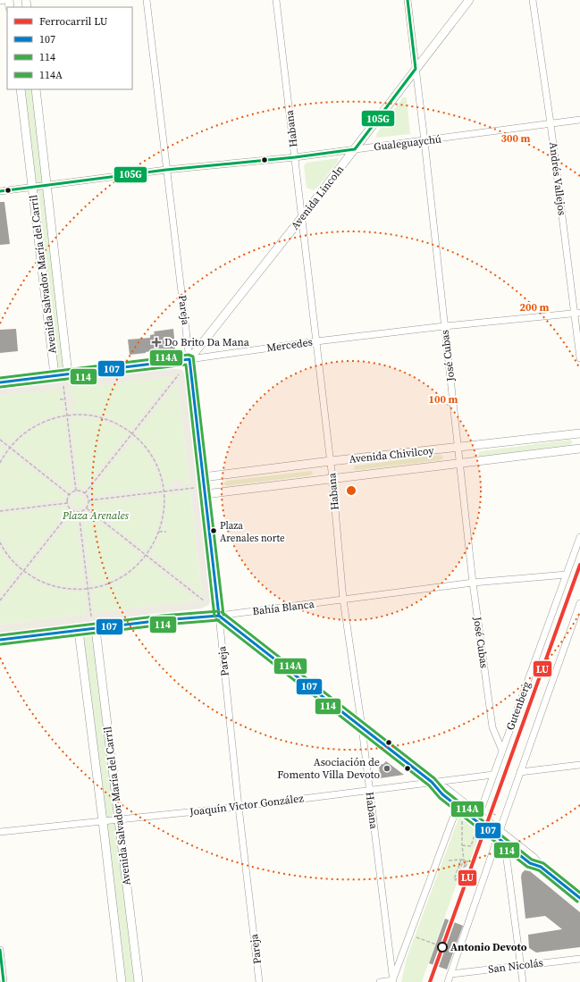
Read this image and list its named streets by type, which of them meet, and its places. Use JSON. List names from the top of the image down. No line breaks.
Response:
{"streets":{"street":["Habana","Gualeguaychú","Andrés Vallejos","Avenida Lincoln","Avenida Salvador María del Carril","Pareja","Mercedes","José Cubas","Avenida Chivilcoy","Bahía Blanca","Gutenberg","Joaquín Victor González","San Nicolás"]},"crossings":[["Habana","Gualeguaychú"],["Habana","Avenida Lincoln"],["Habana","Mercedes"],["Habana","Avenida Chivilcoy"],["Habana","Bahía Blanca"],["Habana","Joaquín Victor González"],["Gualeguaychú","Andrés Vallejos"],["Gualeguaychú","Avenida Lincoln"],["Gualeguaychú","Avenida Salvador María del Carril"],["Gualeguaychú","Pareja"],["Gualeguaychú","José Cubas"],["Andrés Vallejos","Mercedes"],["Avenida Lincoln","Pareja"],["Avenida Lincoln","Mercedes"],["Avenida Lincoln","José Cubas"],["Avenida Salvador María del Carril","Mercedes"],["Avenida Salvador María del Carril","Bahía Blanca"],["Avenida Salvador María del Carril","Joaquín Victor González"],["Pareja","Mercedes"],["Pareja","Avenida Chivilcoy"],["Pareja","Bahía Blanca"],["Pareja","Joaquín Victor González"],["Mercedes","José Cubas"],["José Cubas","Avenida Chivilcoy"],["José Cubas","Bahía Blanca"],["José Cubas","Gutenberg"],["Bahía Blanca","Gutenberg"],["Gutenberg","Joaquín Victor González"]],"parks":["Plaza Arenales"],"places":{"health":["Do Brito Da Mana"],"other":["Plaza Arenales norte","Asociación de Fomento Villa Devoto","Antonio Devoto"]},"lines":["transit line 105G","transit line 114A","transit line 107","transit line 114","rail line LU"],"legend":["Ferrocarril LU","107","114","114A"],"rings":["300 m","200 m","100 m"]}
